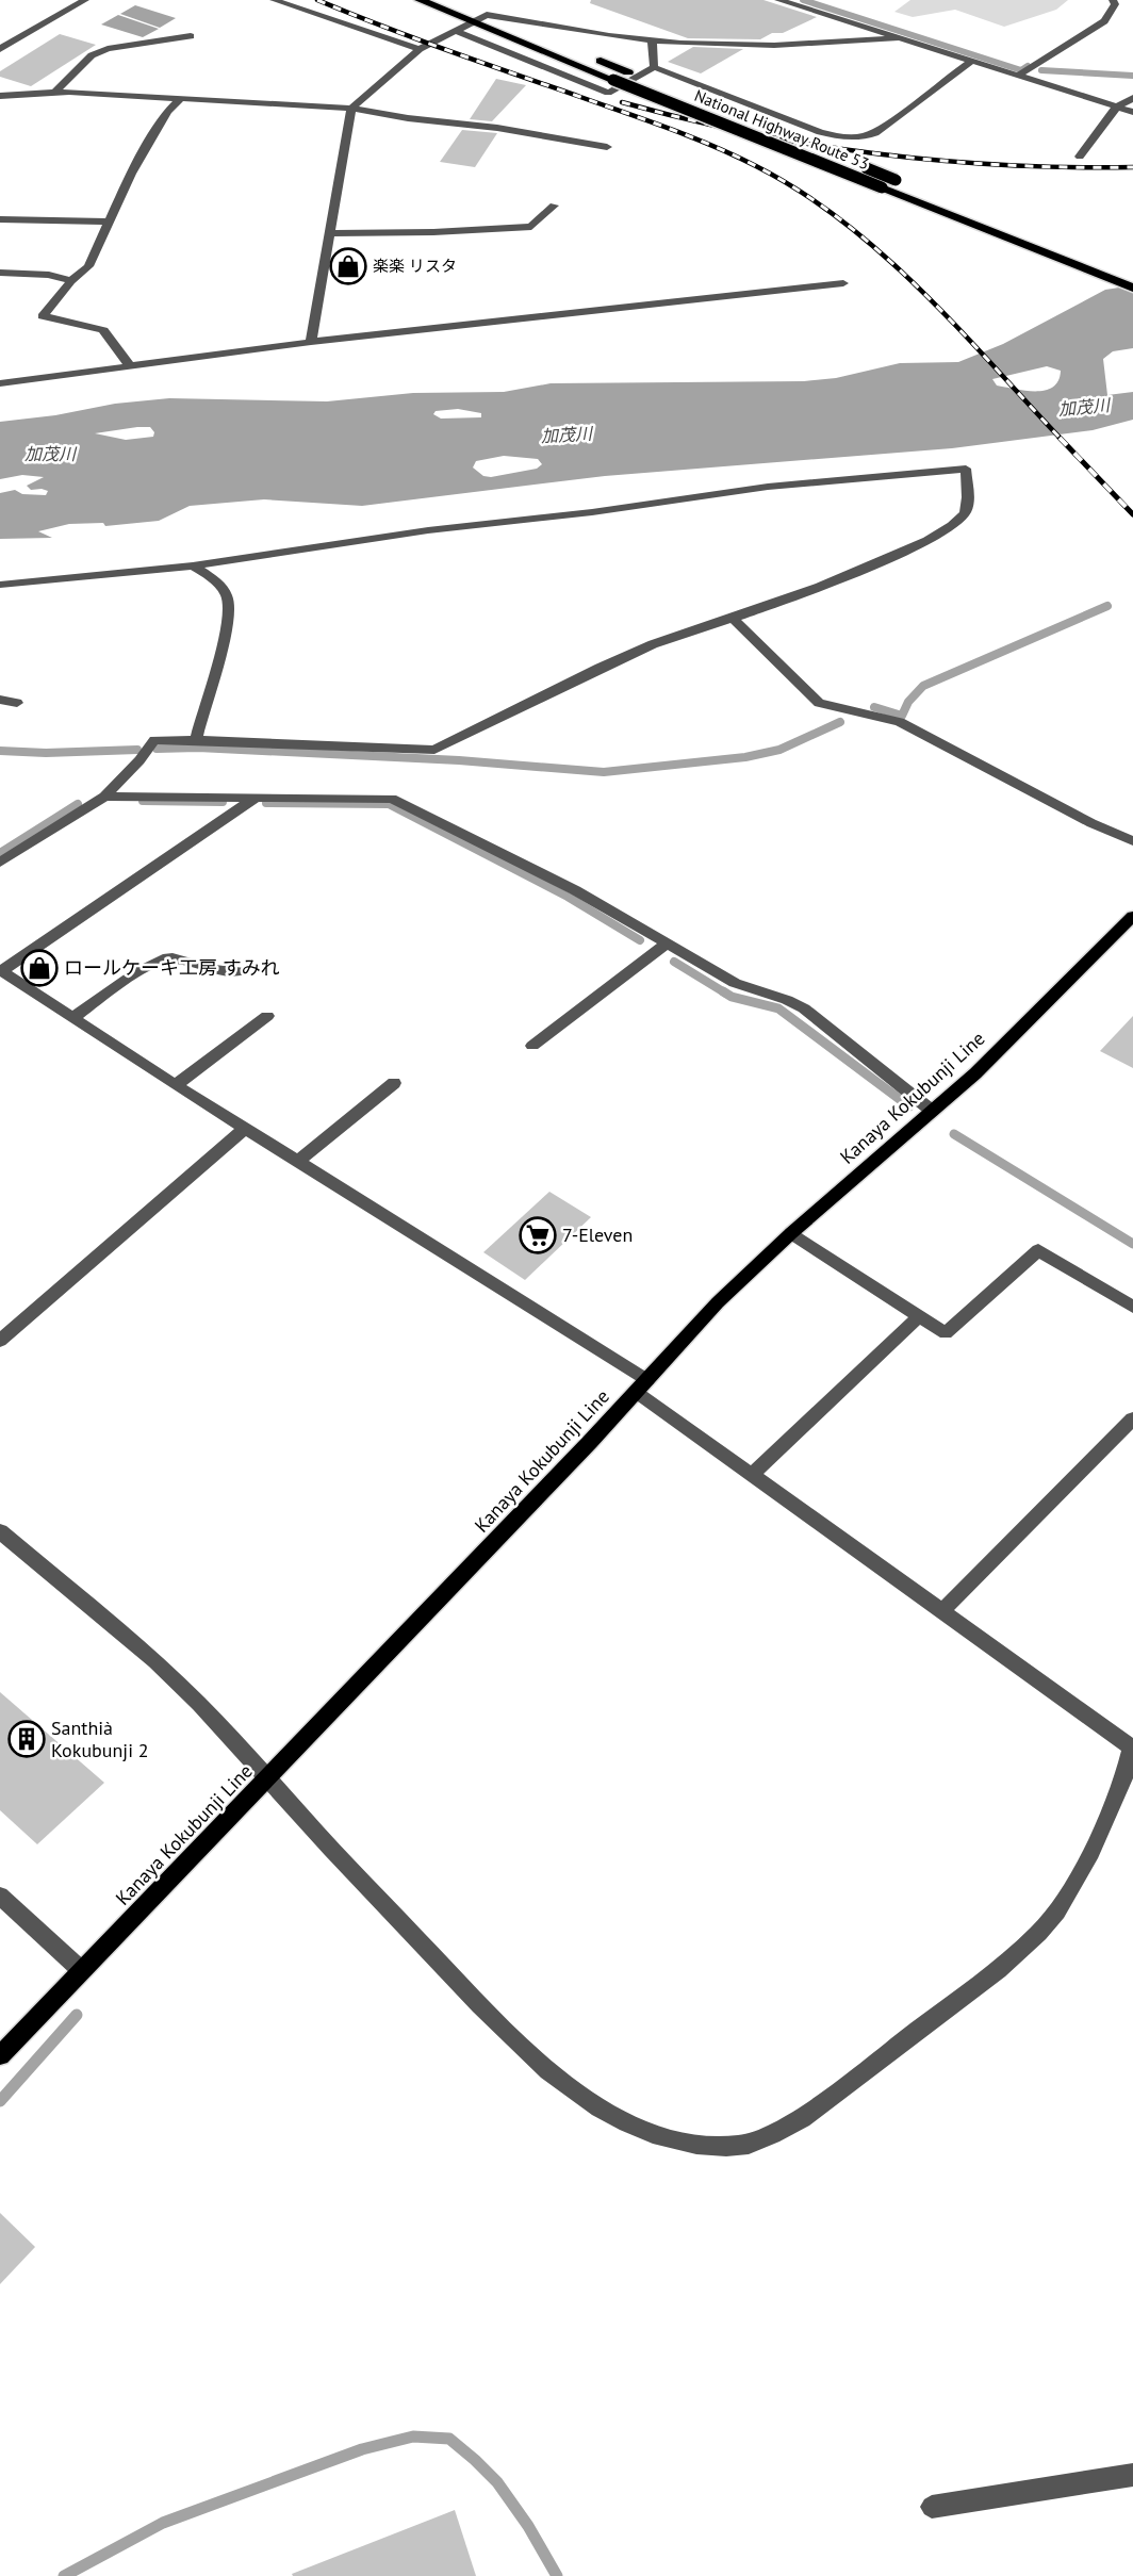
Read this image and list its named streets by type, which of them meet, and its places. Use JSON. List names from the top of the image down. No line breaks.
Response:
{"streets":{"highway":["National Highway Route 53"],"main road":["Kanaya Kokubunji Line"]},"water":["加茂川"],"places":{"shop":["楽楽 リスタ","ロールケーキ工房 すみれ"],"supermarket":["7-Eleven"],"building":["Santhià Kokubunji 2"]}}
